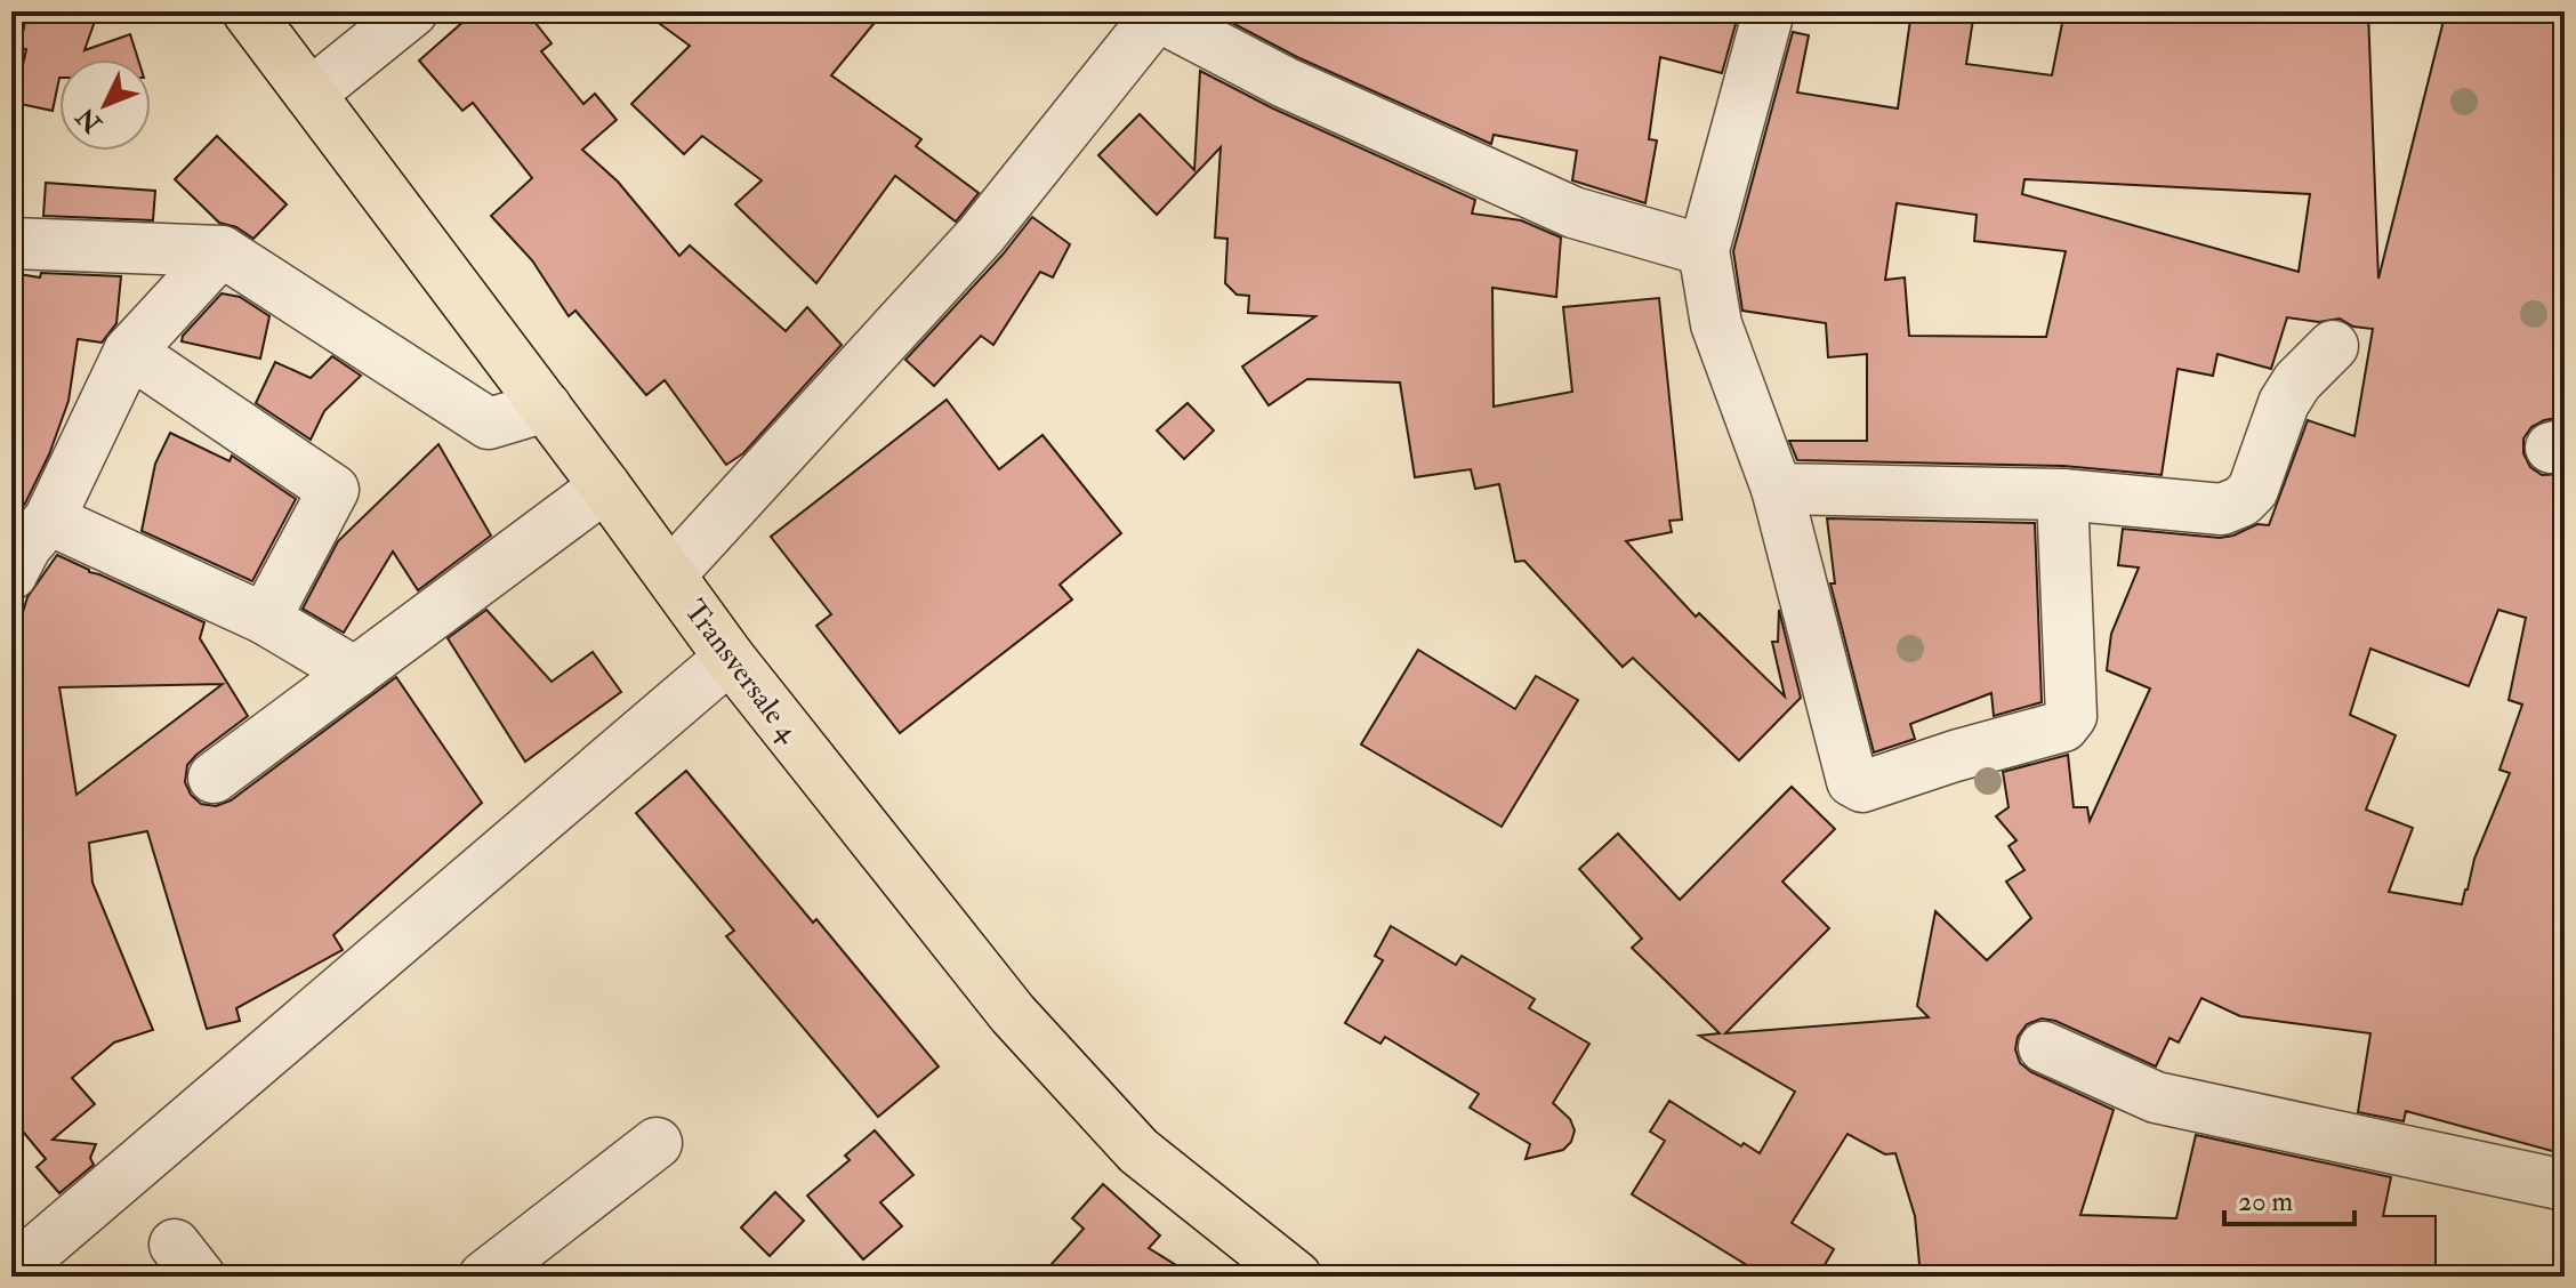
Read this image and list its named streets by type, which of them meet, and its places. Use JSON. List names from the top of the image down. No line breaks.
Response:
{"streets":{"main road":["Transversale 4"]},"scale_bar":"20 m","north":"bottom left"}
